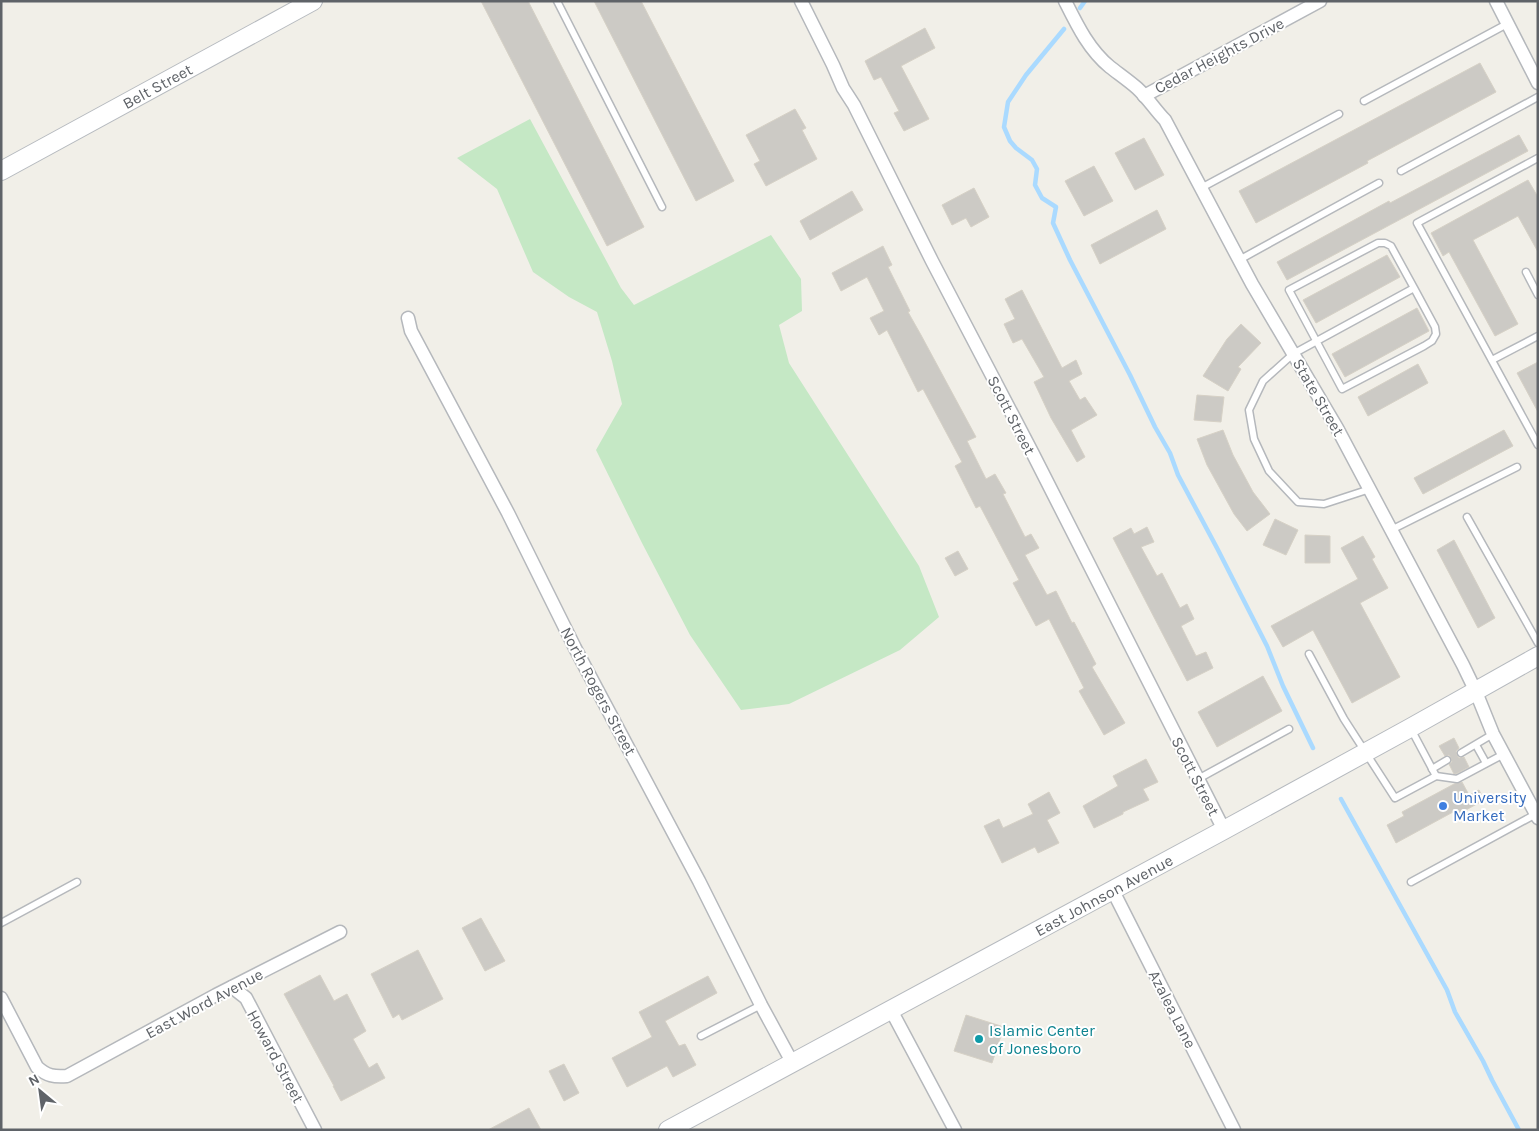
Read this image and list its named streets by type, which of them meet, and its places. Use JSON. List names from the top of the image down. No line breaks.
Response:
{"streets":{"main road":["Belt Street","East Johnson Avenue"],"street":["Cedar Heights Drive","State Street","Scott Street","North Rogers Street","East Word Avenue","Azalea Lane","Howard Street"]},"crossings":[["Cedar Heights Drive","State Street"],["State Street","East Johnson Avenue"],["Scott Street","East Johnson Avenue"],["North Rogers Street","East Johnson Avenue"],["East Johnson Avenue","Azalea Lane"],["East Word Avenue","Howard Street"]],"places":["University Market","Islamic Center of Jonesboro"],"north":"top left"}
